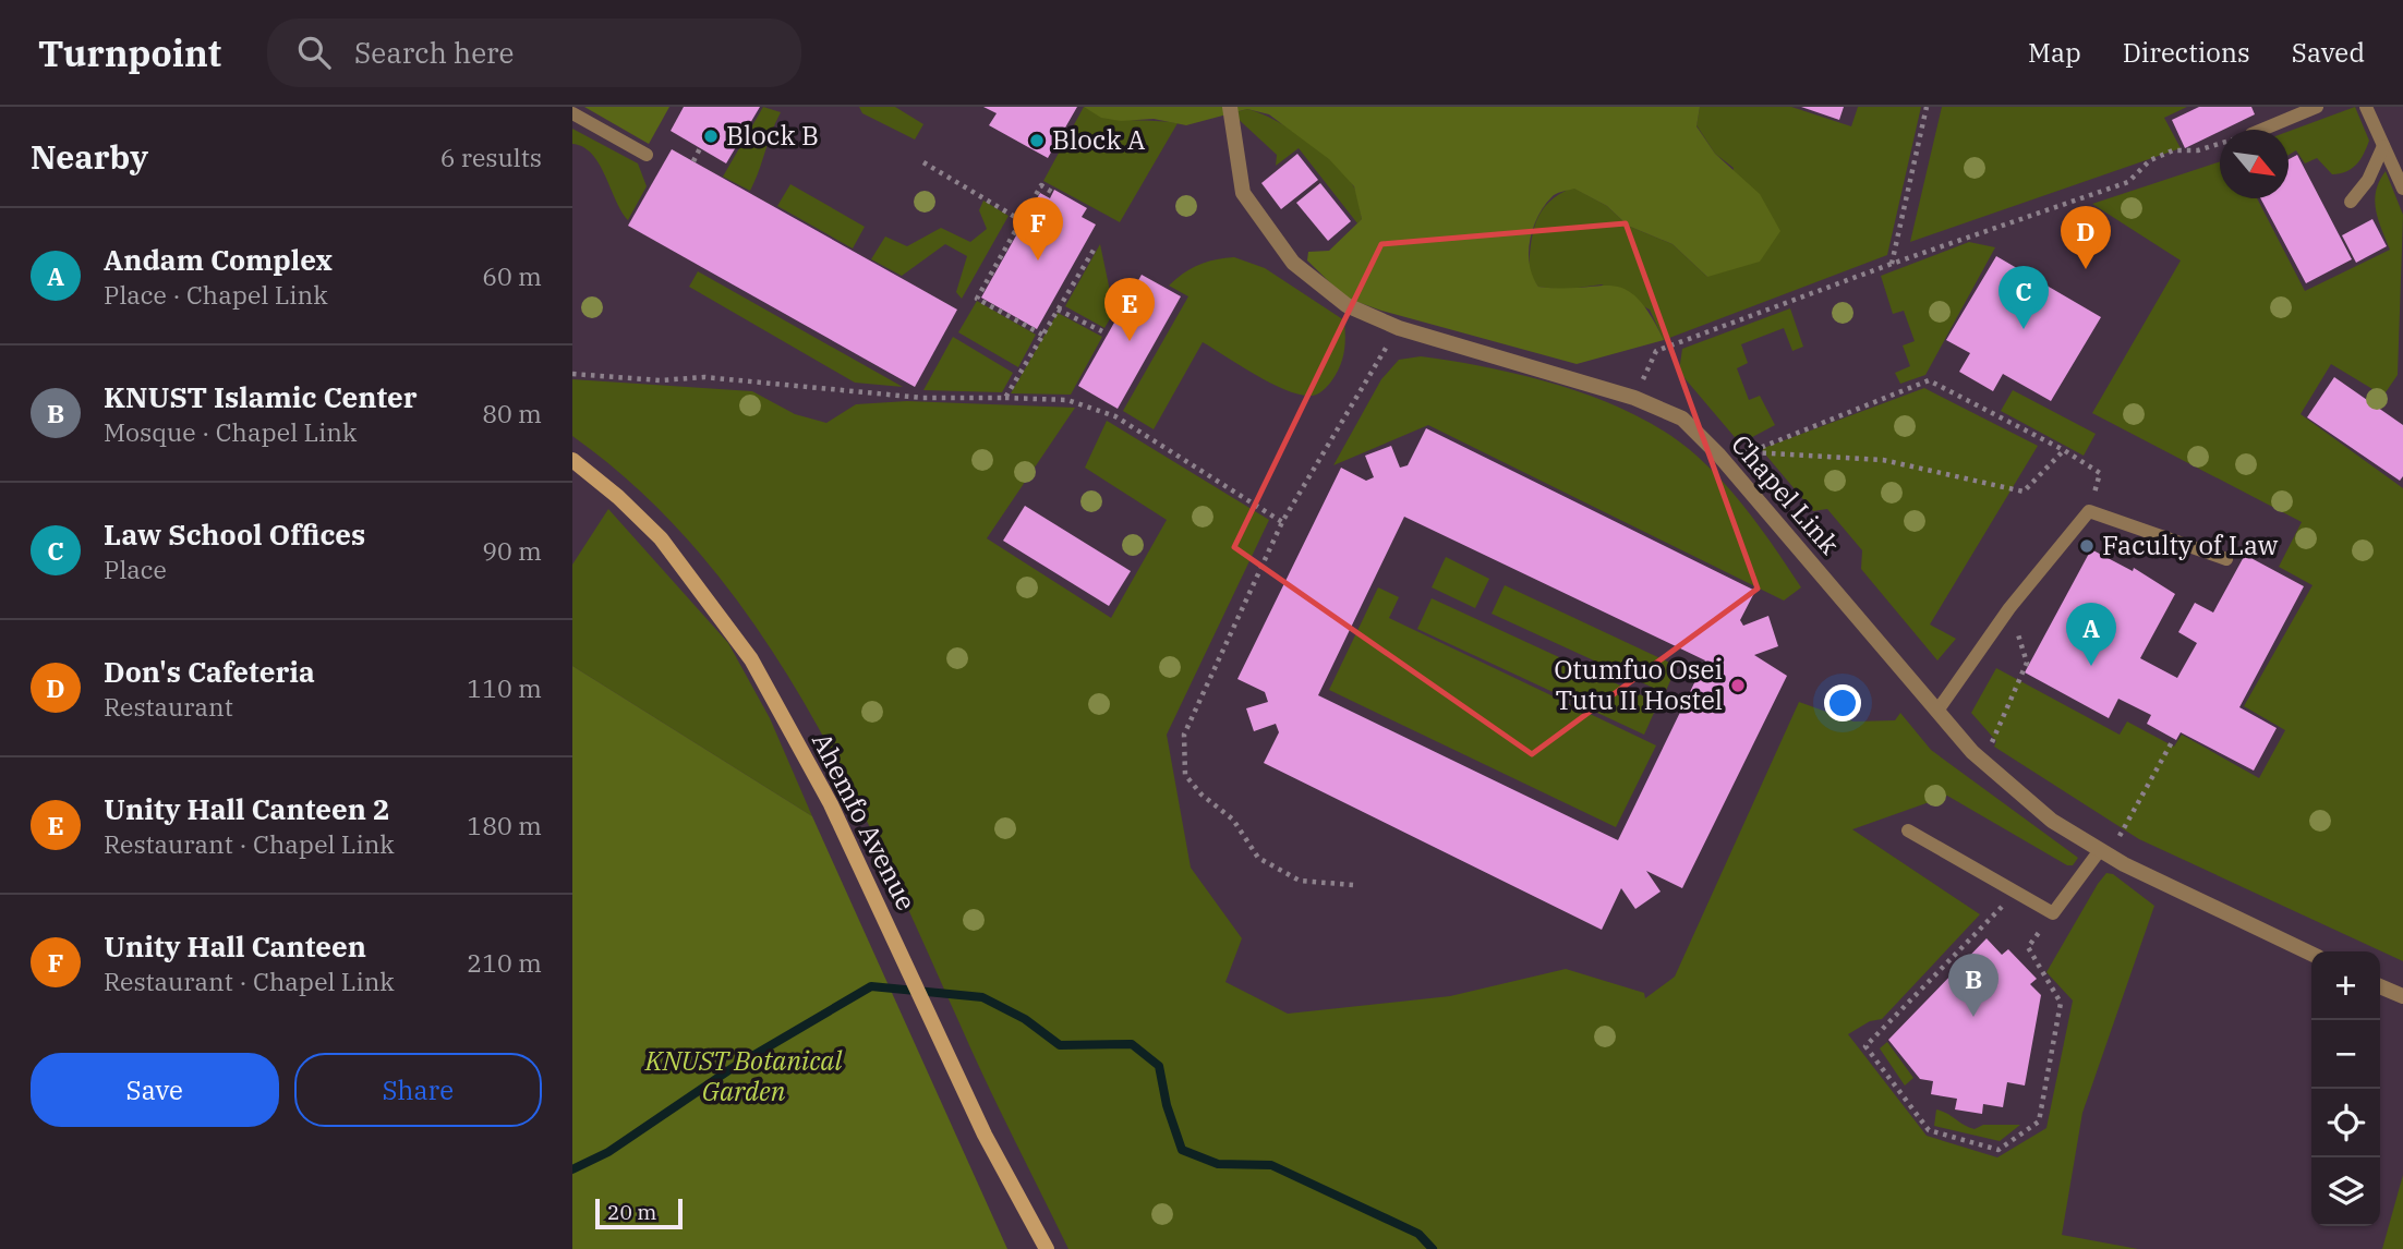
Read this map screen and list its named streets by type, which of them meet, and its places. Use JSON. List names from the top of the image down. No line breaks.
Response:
{"streets":{"street":["Chapel Link","Ahemfo Avenue"]},"parks":["KNUST Botanical Garden"],"places":["Block B","Block A","Faculty of Law","Otumfuo Osei Tutu II Hostel"],"scale_bar":"20 m","north":"bottom right","page":{"header":"Turnpoint","search":"Search here","nav":["Map","Directions","Saved"],"heading":["Nearby","6 results"],"pins":["F","D","C","E","A","B"],"list":[{"mark":"A","name":"Andam Complex","note":"Place · Chapel Link","value":"60 m"},{"mark":"B","name":"KNUST Islamic Center","note":"Mosque · Chapel Link","value":"80 m"},{"mark":"C","name":"Law School Offices","note":"Place","value":"90 m"},{"mark":"D","name":"Don's Cafeteria","note":"Restaurant","value":"110 m"},{"mark":"E","name":"Unity Hall Canteen 2","note":"Restaurant · Chapel Link","value":"180 m"},{"mark":"F","name":"Unity Hall Canteen","note":"Restaurant · Chapel Link","value":"210 m"}],"map_buttons":["+","−"],"buttons":["Save","Share"],"scale":"20 m"}}
